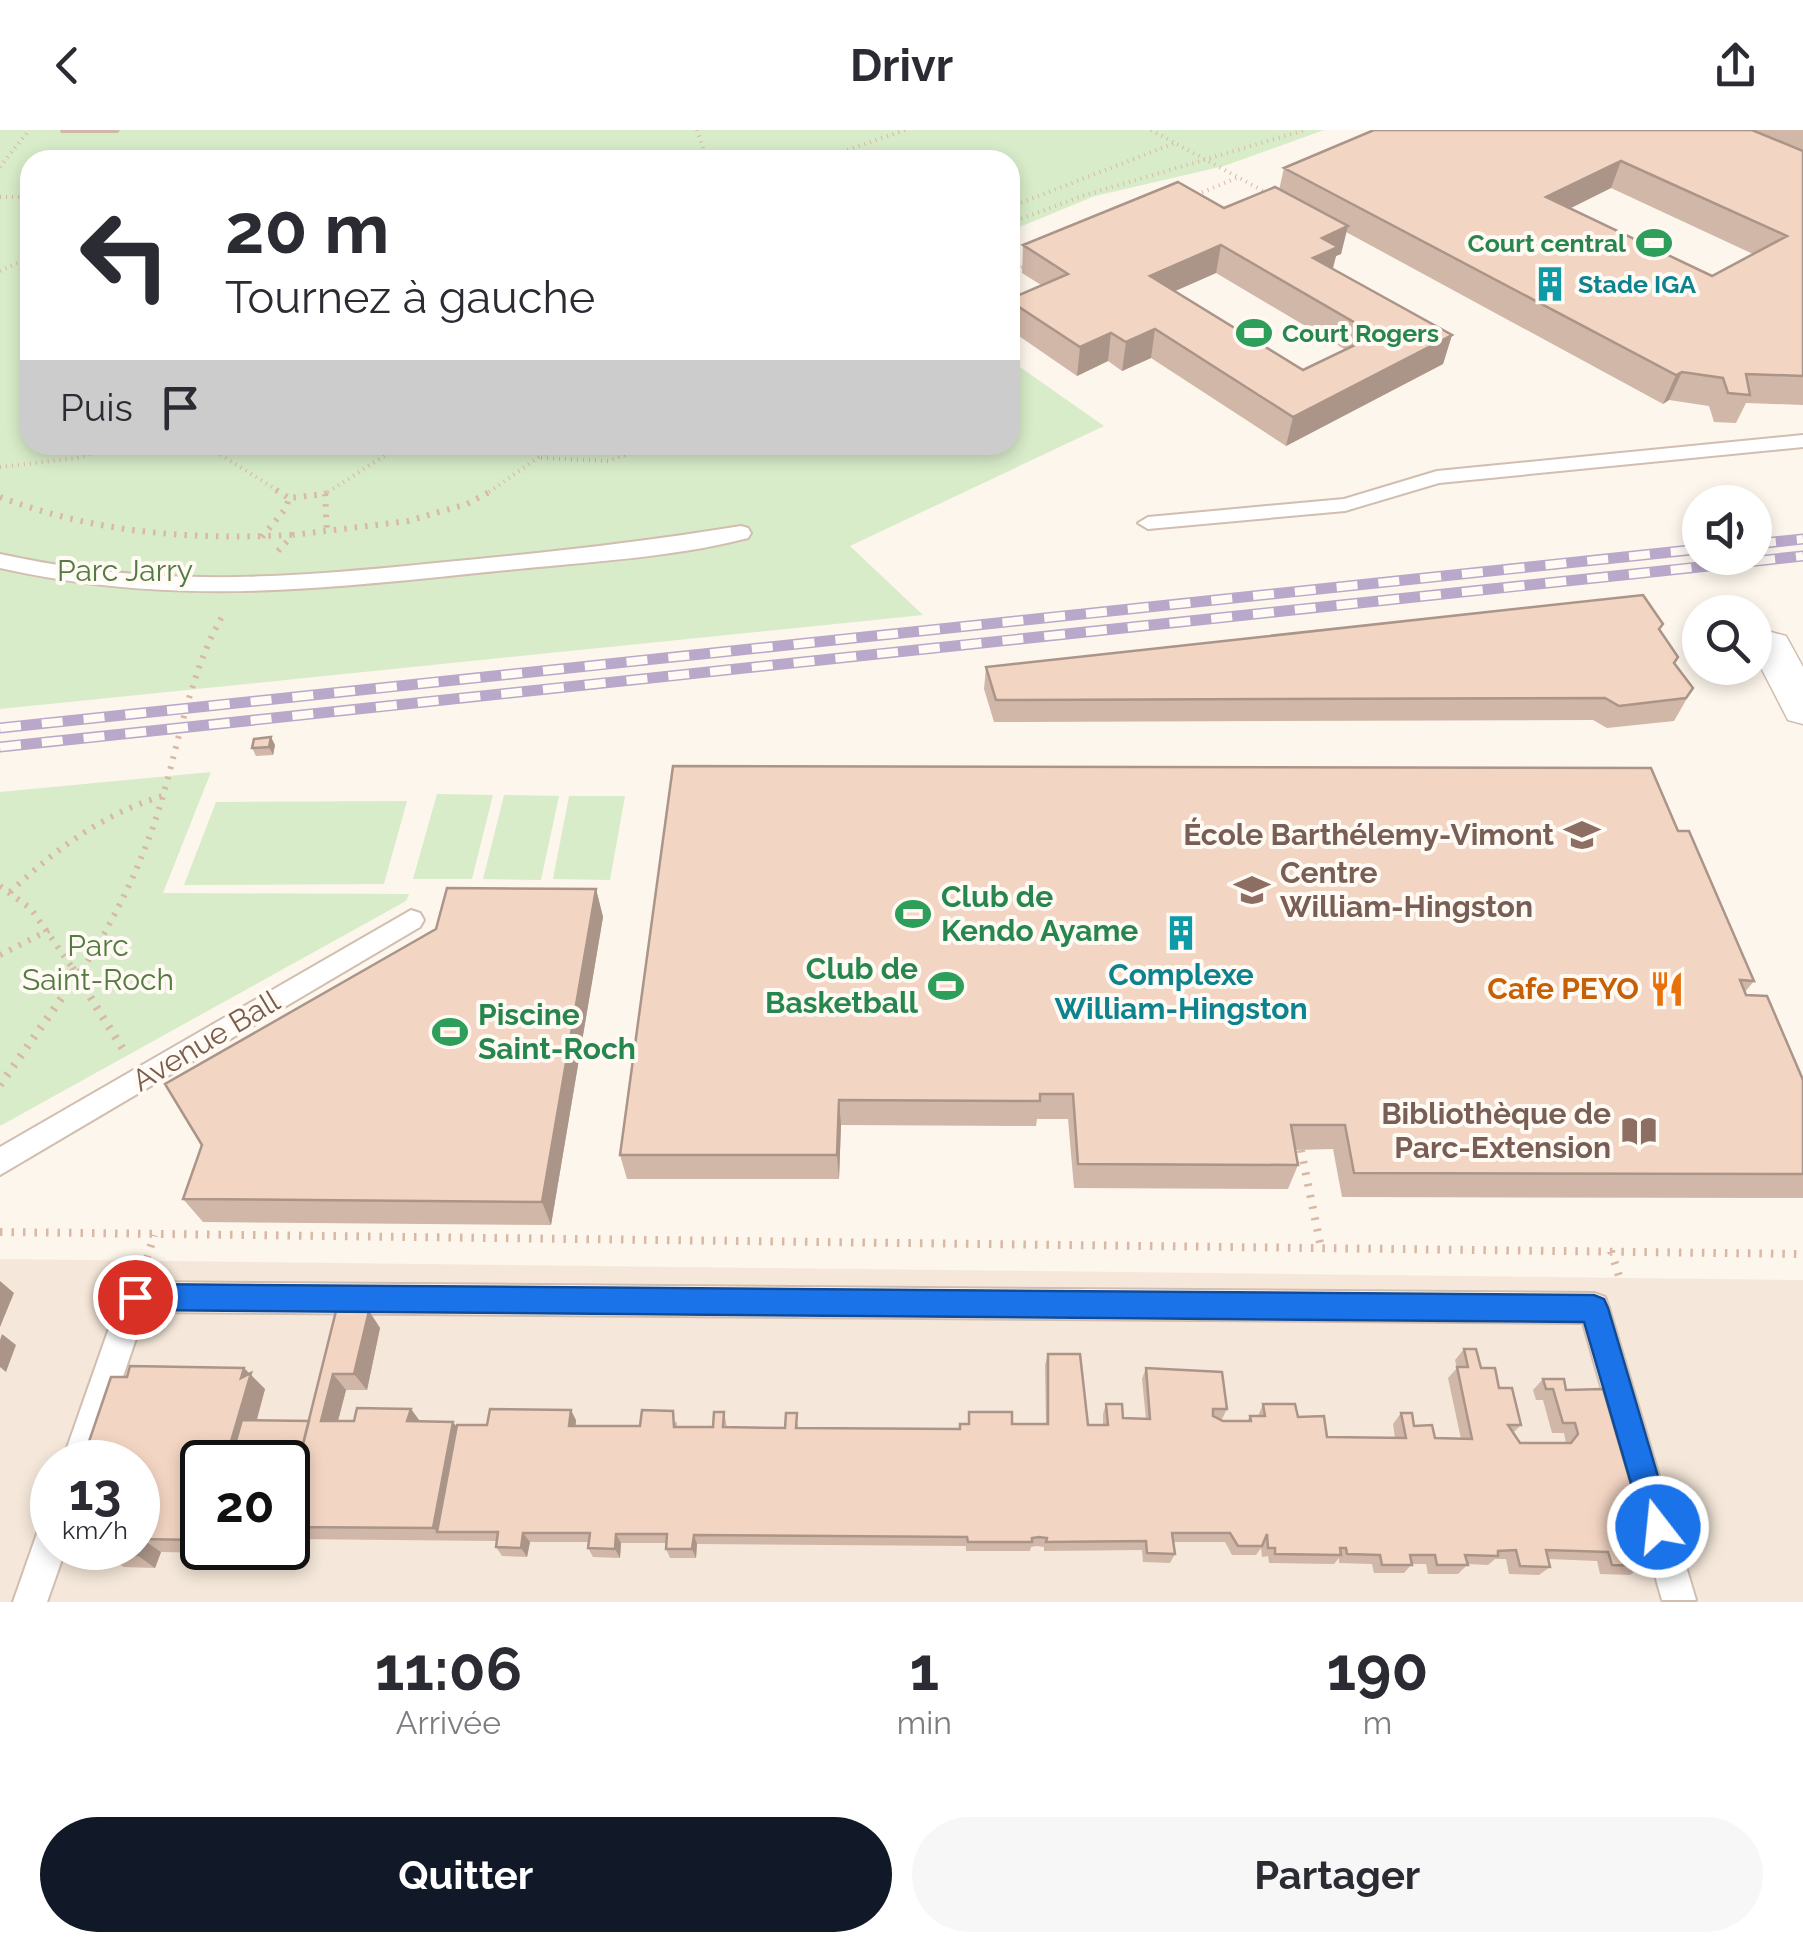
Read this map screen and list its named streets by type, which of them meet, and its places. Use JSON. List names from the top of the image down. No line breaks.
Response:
{"streets":{"lane":["Avenue Ball"]},"parks":["Parc Jarry","Parc Saint-Roch"],"places":{"sports":["Court central","Court Rogers","Club de Kendo Ayame","Club de Basketball","Piscine Saint-Roch"],"building":["Stade IGA","Complexe William-Hingston"],"school or university":["École Barthélemy-Vimont","Centre William-Hingston"],"restaurant":["Cafe PEYO"],"library":["Bibliothèque de Parc-Extension"]},"page":{"header":"Drivr","turn":["20 m","Tournez à gauche"],"then":"Puis","speed":"13 km/h","limit":"20","eta":["11:06","Arrivée","1","min","190","m"],"buttons":["Quitter","Partager"]}}
